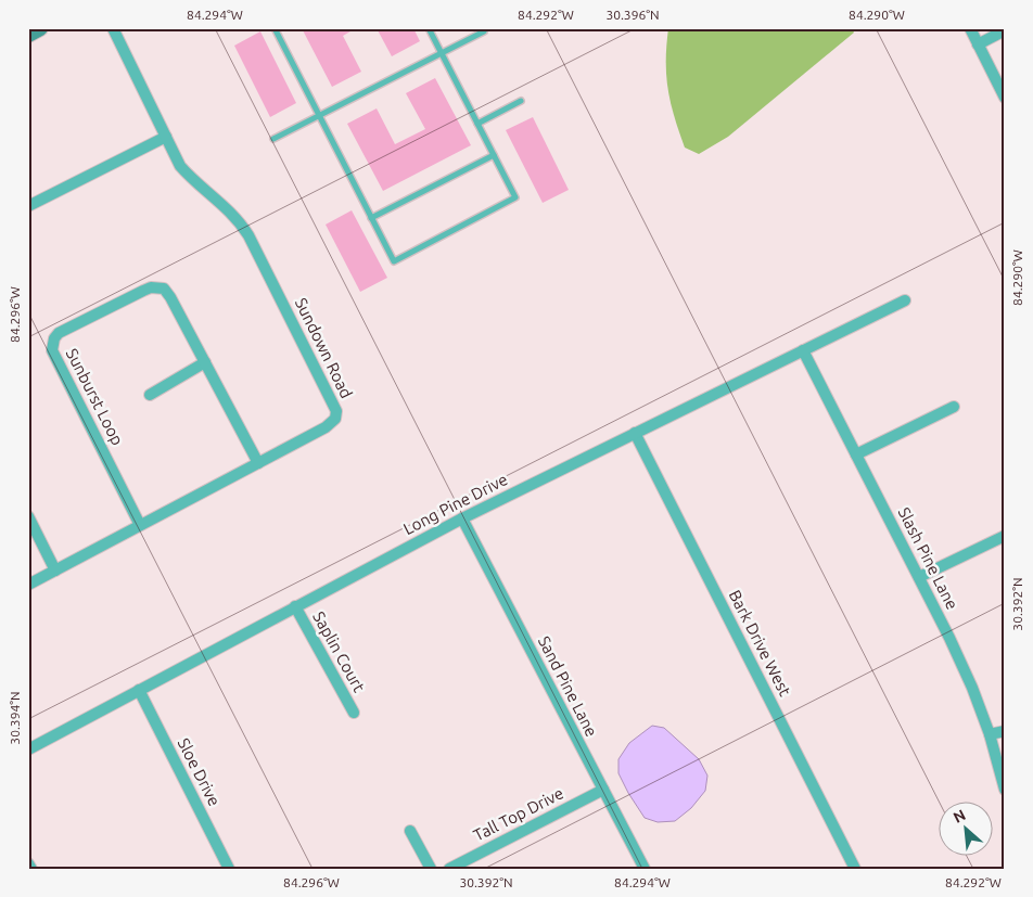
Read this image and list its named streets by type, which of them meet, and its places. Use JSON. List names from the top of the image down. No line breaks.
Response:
{"streets":{"street":["Sundown Road","Sunburst Loop","Long Pine Drive","Slash Pine Lane","Bark Drive West","Saplin Court","Sand Pine Lane","Sloe Drive","Tall Top Drive"]},"crossings":[["Sundown Road","Sunburst Loop"],["Long Pine Drive","Slash Pine Lane"],["Long Pine Drive","Bark Drive West"],["Long Pine Drive","Saplin Court"],["Long Pine Drive","Sand Pine Lane"],["Long Pine Drive","Sloe Drive"],["Sand Pine Lane","Tall Top Drive"]],"north":"top left","coordinates":["84.294°W","84.292°W","30.396°N","84.290°W","84.296°W","30.392°N","30.394°N"]}
